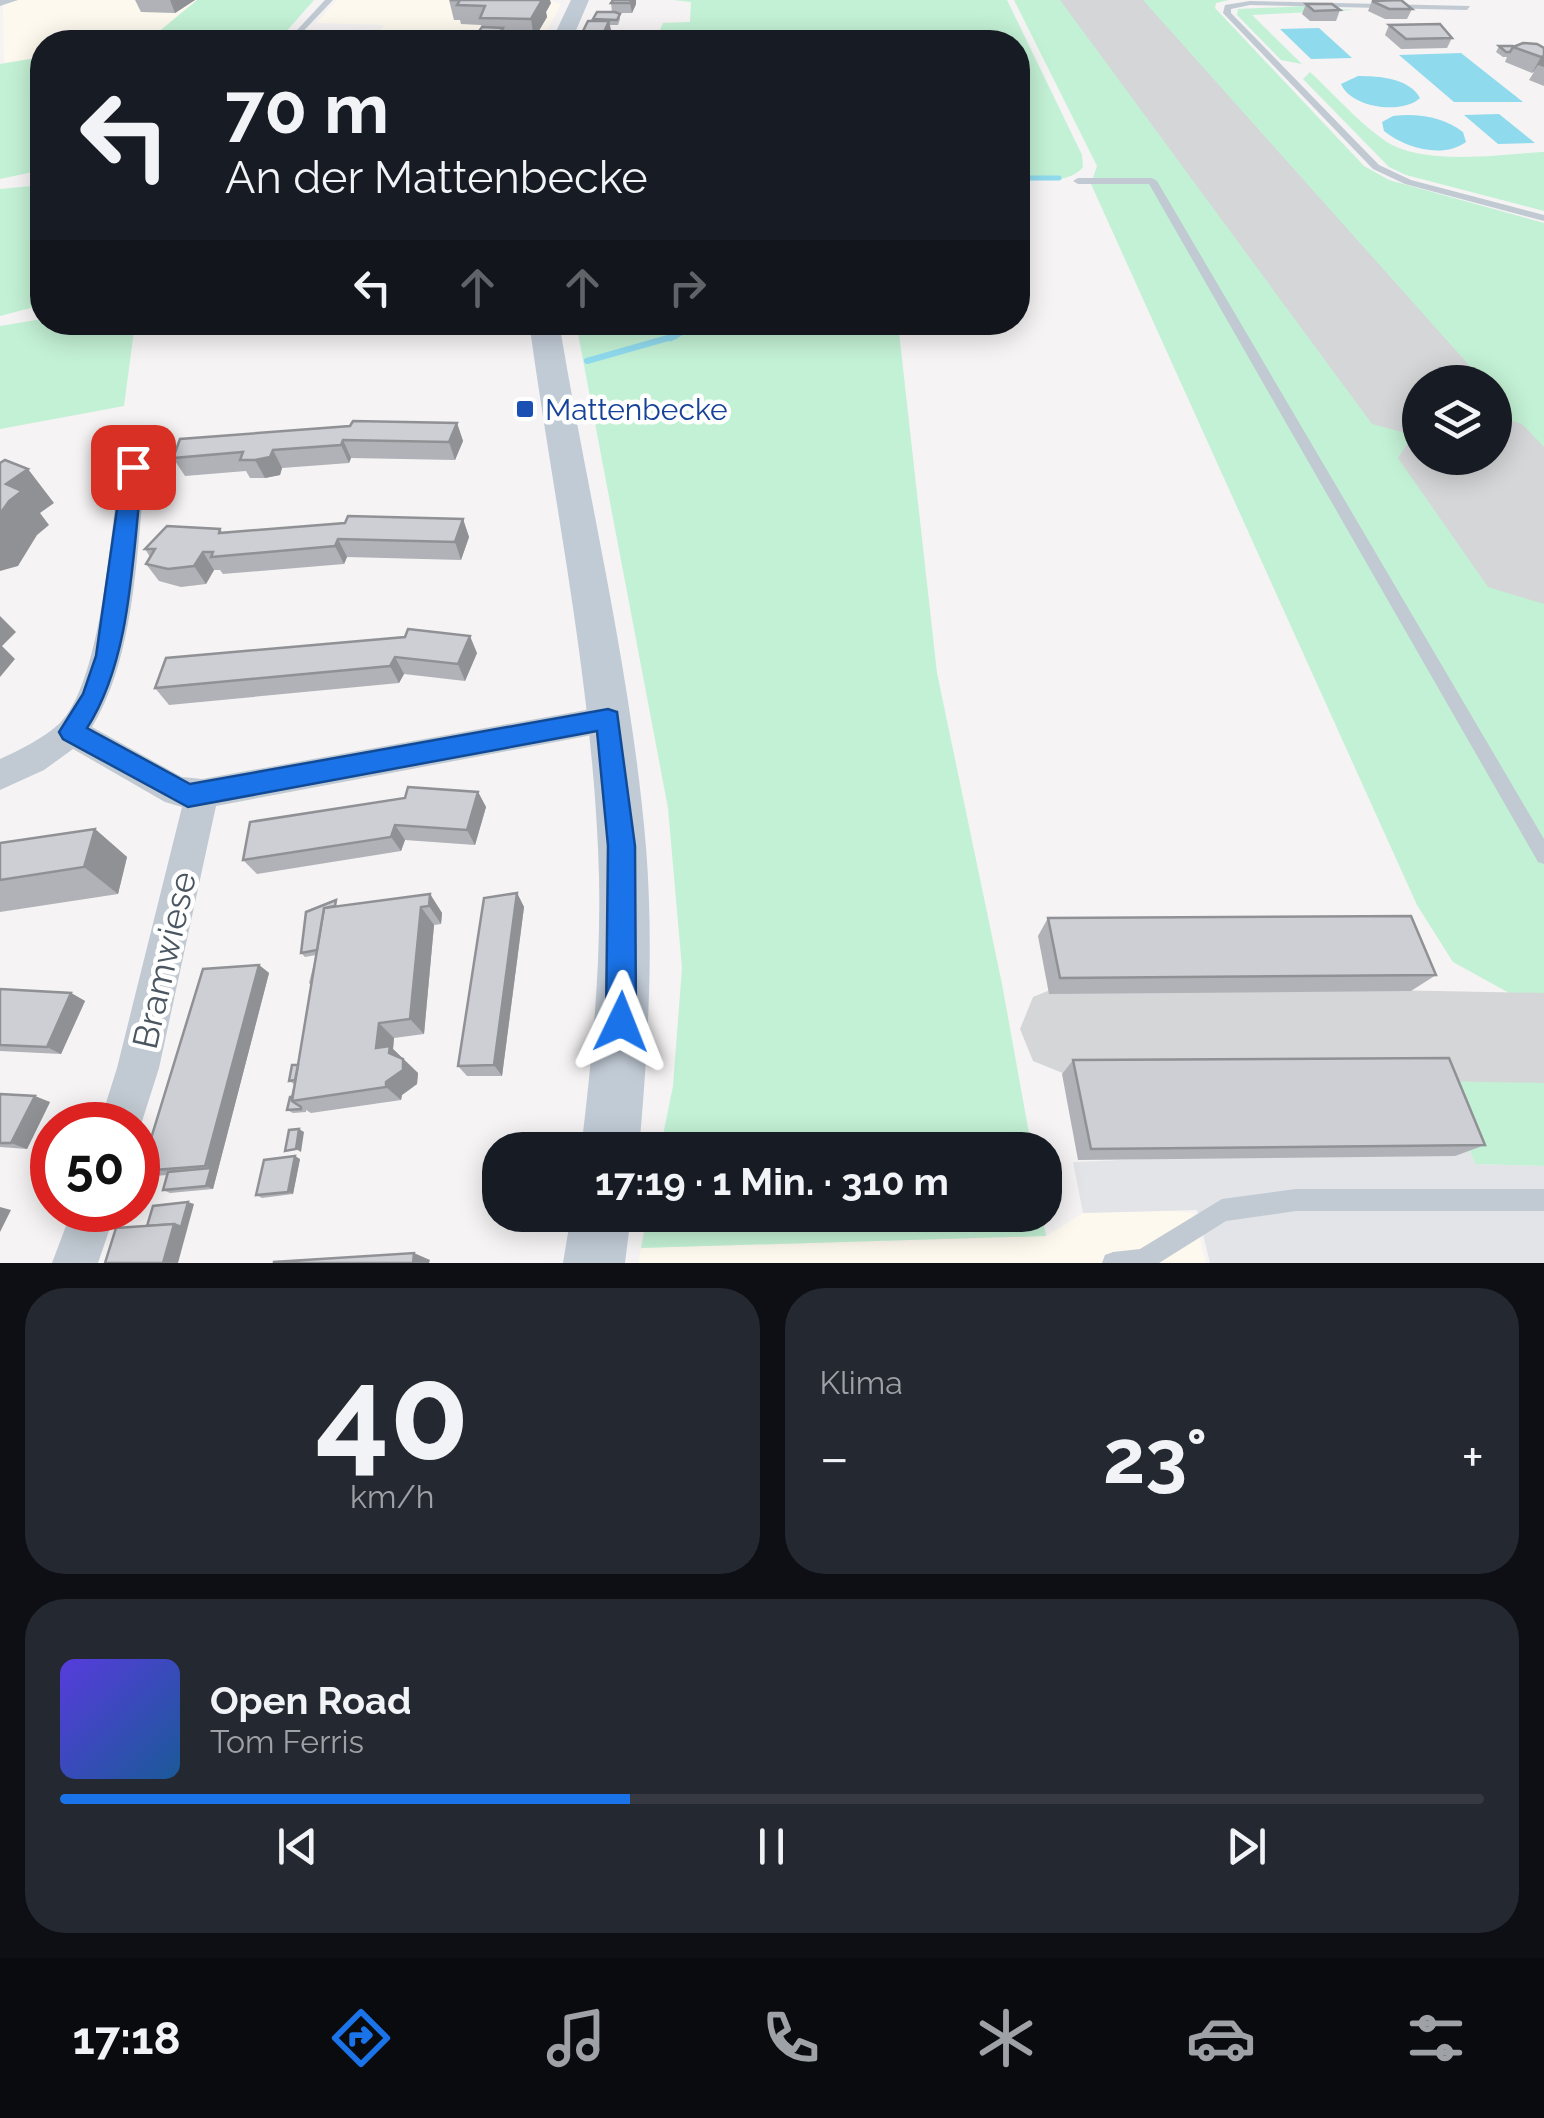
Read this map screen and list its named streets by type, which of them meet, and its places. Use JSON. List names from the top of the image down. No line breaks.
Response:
{"streets":{"street":["Bramwiese"]},"places":{"transit":["Mattenbecke"]},"page":{"turn":["70 m","An der Mattenbecke"],"limit":"50","trip":"17:19 · 1 Min. · 310 m","tile":[["40","km/h"],"Klima"],"heat":["−","23°","+"],"song":["Open Road","Tom Ferris"],"tabs":"17:18"}}
